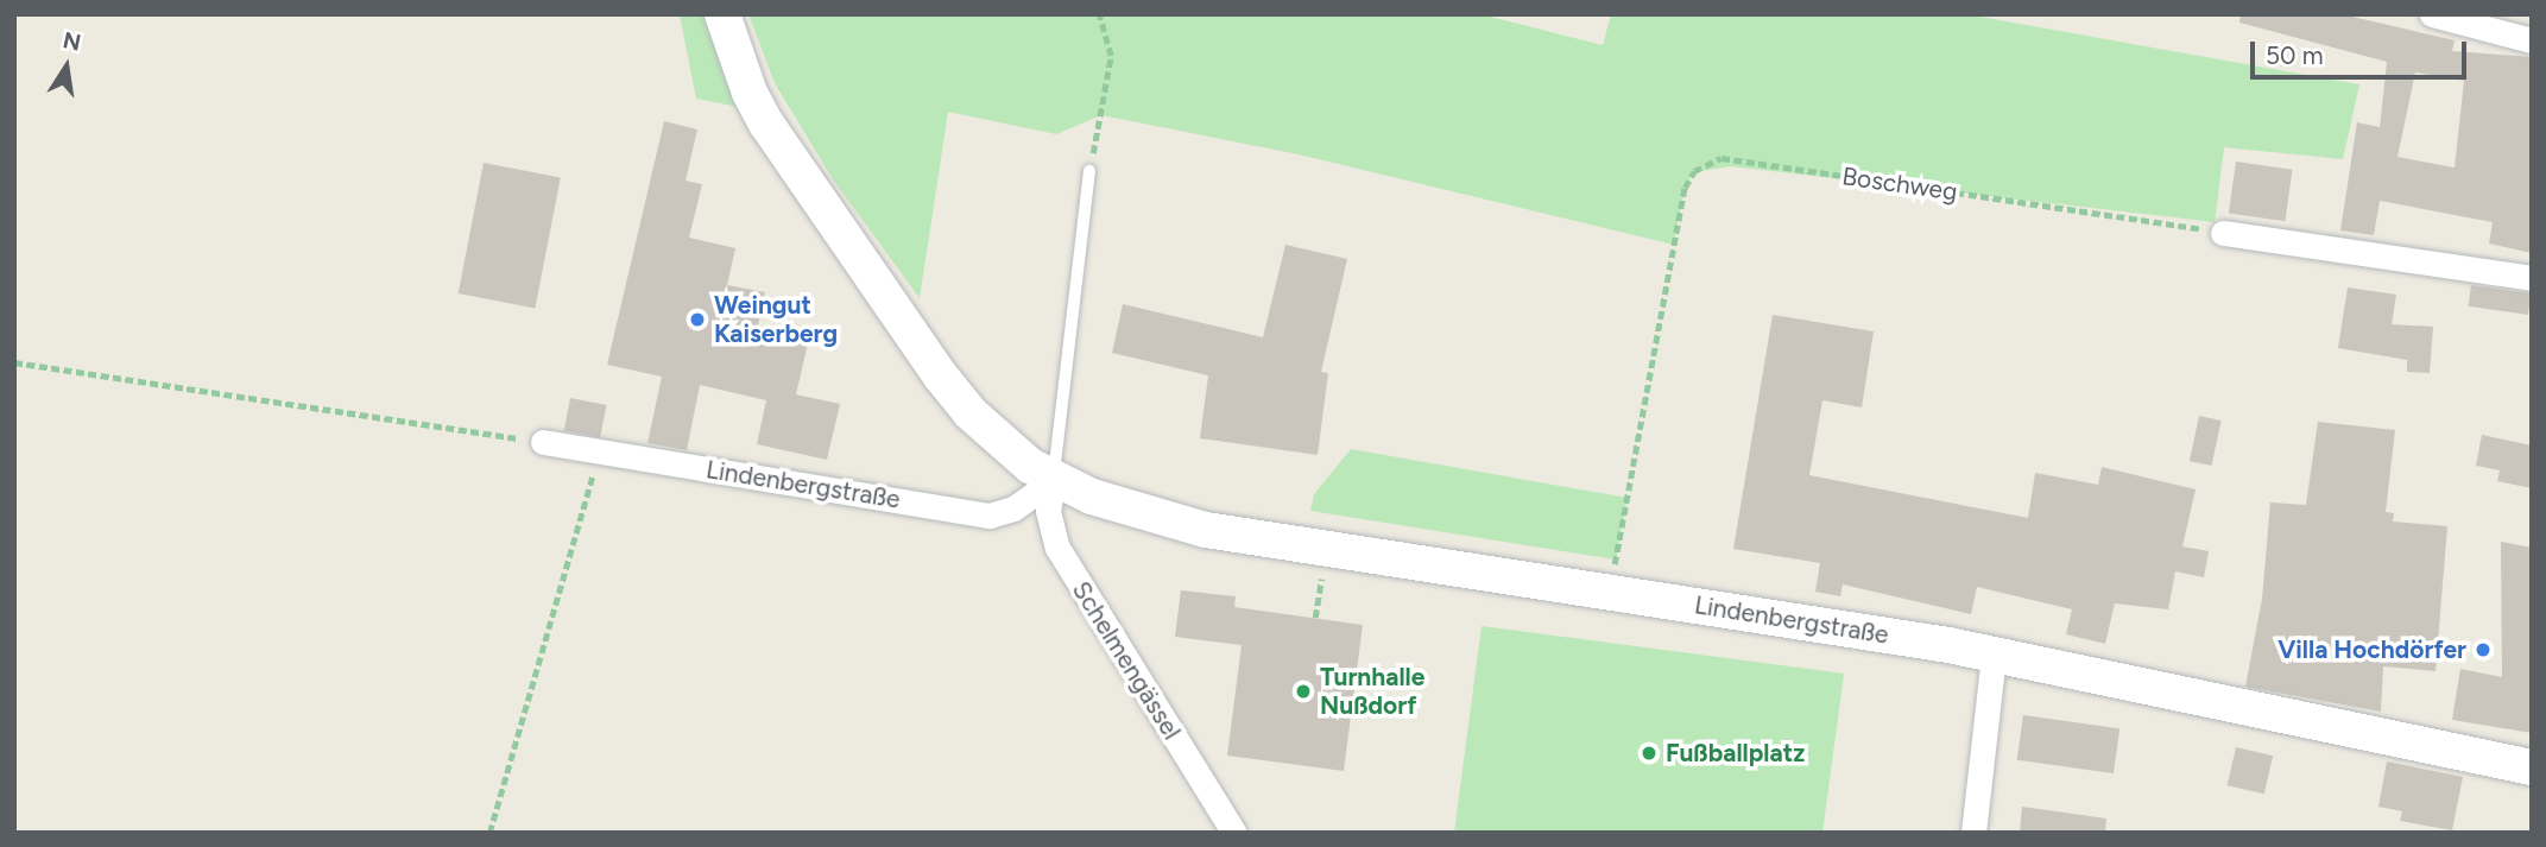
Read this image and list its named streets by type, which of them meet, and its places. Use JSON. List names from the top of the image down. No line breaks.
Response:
{"streets":{"main road":["Lindenbergstraße"],"street":["Schelmengässel"],"path":["Boschweg"]},"crossings":[["Boschweg","Lindenbergstraße"],["Lindenbergstraße","Schelmengässel"]],"places":["Weingut Kaiserberg","Villa Hochdörfer","Turnhalle Nußdorf","Fußballplatz"],"scale_bar":"50 m","north":"top"}
